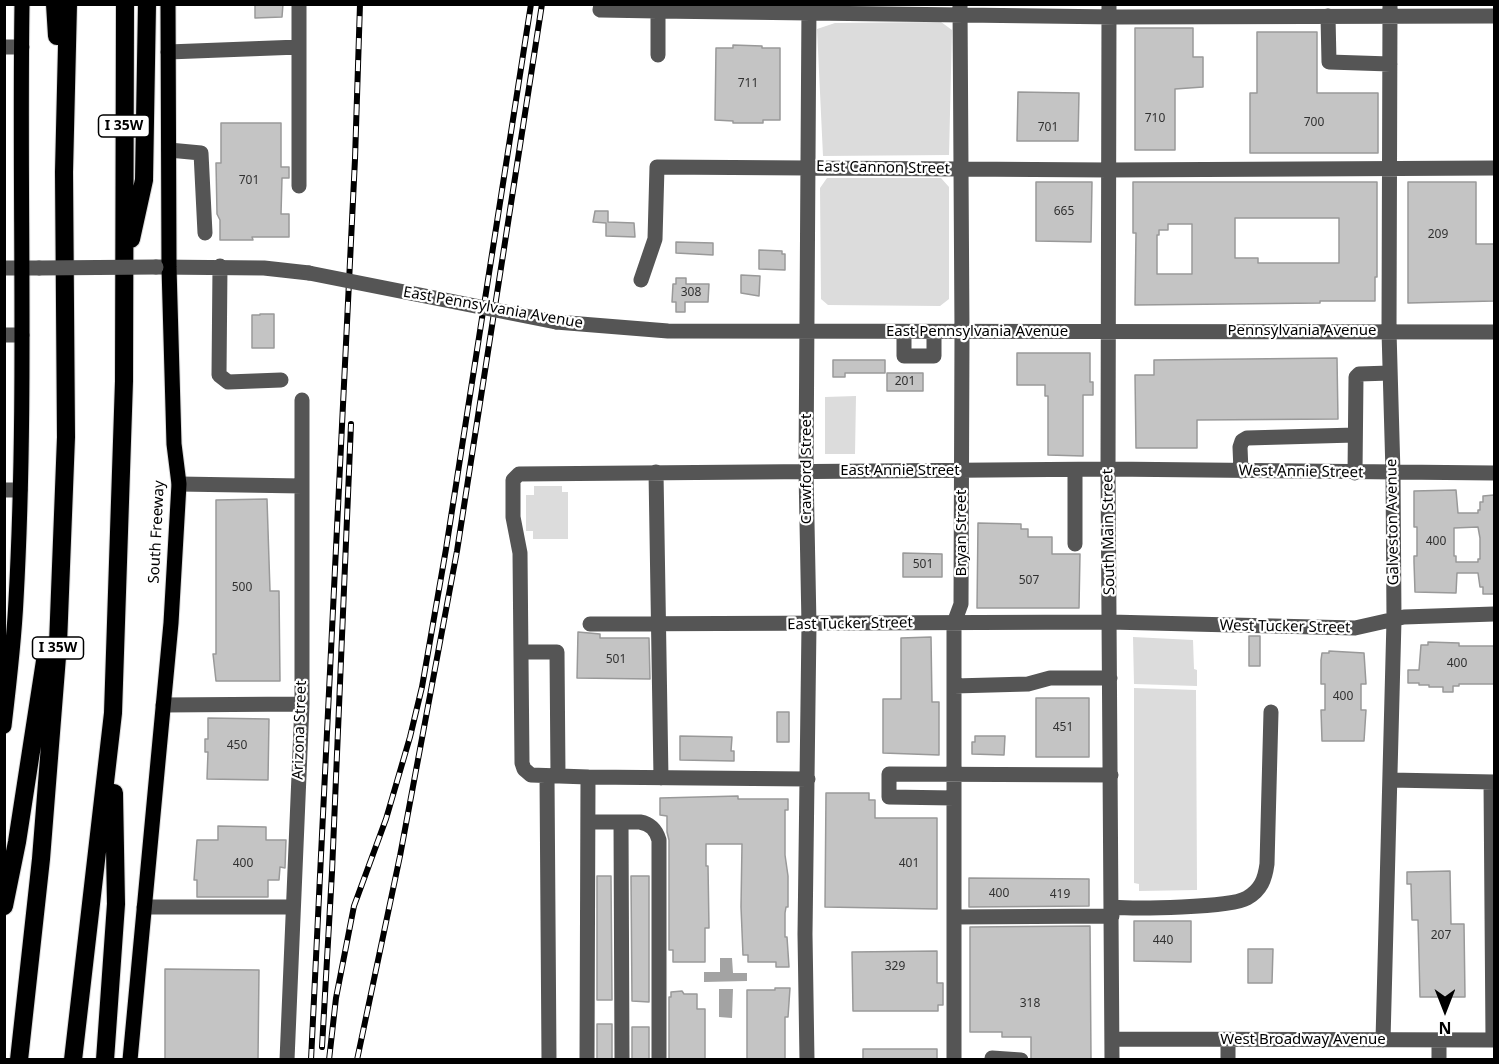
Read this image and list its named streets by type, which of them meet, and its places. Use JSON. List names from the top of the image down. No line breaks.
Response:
{"streets":{"highway":["I 35W"],"main road":["South Freeway"],"street":["East Cannon Street","East Pennsylvania Avenue","Pennsylvania Avenue","Crawford Street","East Annie Street","West Annie Street","Galveston Avenue","South Main Street","Bryan Street","East Tucker Street","West Tucker Street","Arizona Street","West Broadway Avenue"]},"crossings":[["East Cannon Street","Crawford Street"],["East Cannon Street","Galveston Avenue"],["East Cannon Street","South Main Street"],["East Cannon Street","Bryan Street"],["East Pennsylvania Avenue","Pennsylvania Avenue"],["East Pennsylvania Avenue","Crawford Street"],["East Pennsylvania Avenue","South Freeway"],["East Pennsylvania Avenue","South Main Street"],["East Pennsylvania Avenue","Bryan Street"],["Pennsylvania Avenue","Galveston Avenue"],["Pennsylvania Avenue","South Main Street"],["Crawford Street","East Annie Street"],["Crawford Street","East Tucker Street"],["East Annie Street","West Annie Street"],["East Annie Street","South Main Street"],["East Annie Street","Bryan Street"],["West Annie Street","Galveston Avenue"],["West Annie Street","South Main Street"],["Galveston Avenue","West Tucker Street"],["Galveston Avenue","West Broadway Avenue"],["South Main Street","East Tucker Street"],["South Main Street","West Tucker Street"],["South Main Street","West Broadway Avenue"],["Bryan Street","East Tucker Street"],["East Tucker Street","West Tucker Street"]],"house_numbers":["711","710","700","701","701","665","209","308","201","400","501","507","500","501","400","400","451","450","400","401","400","419","207","440","329","318"],"north":"bottom"}
